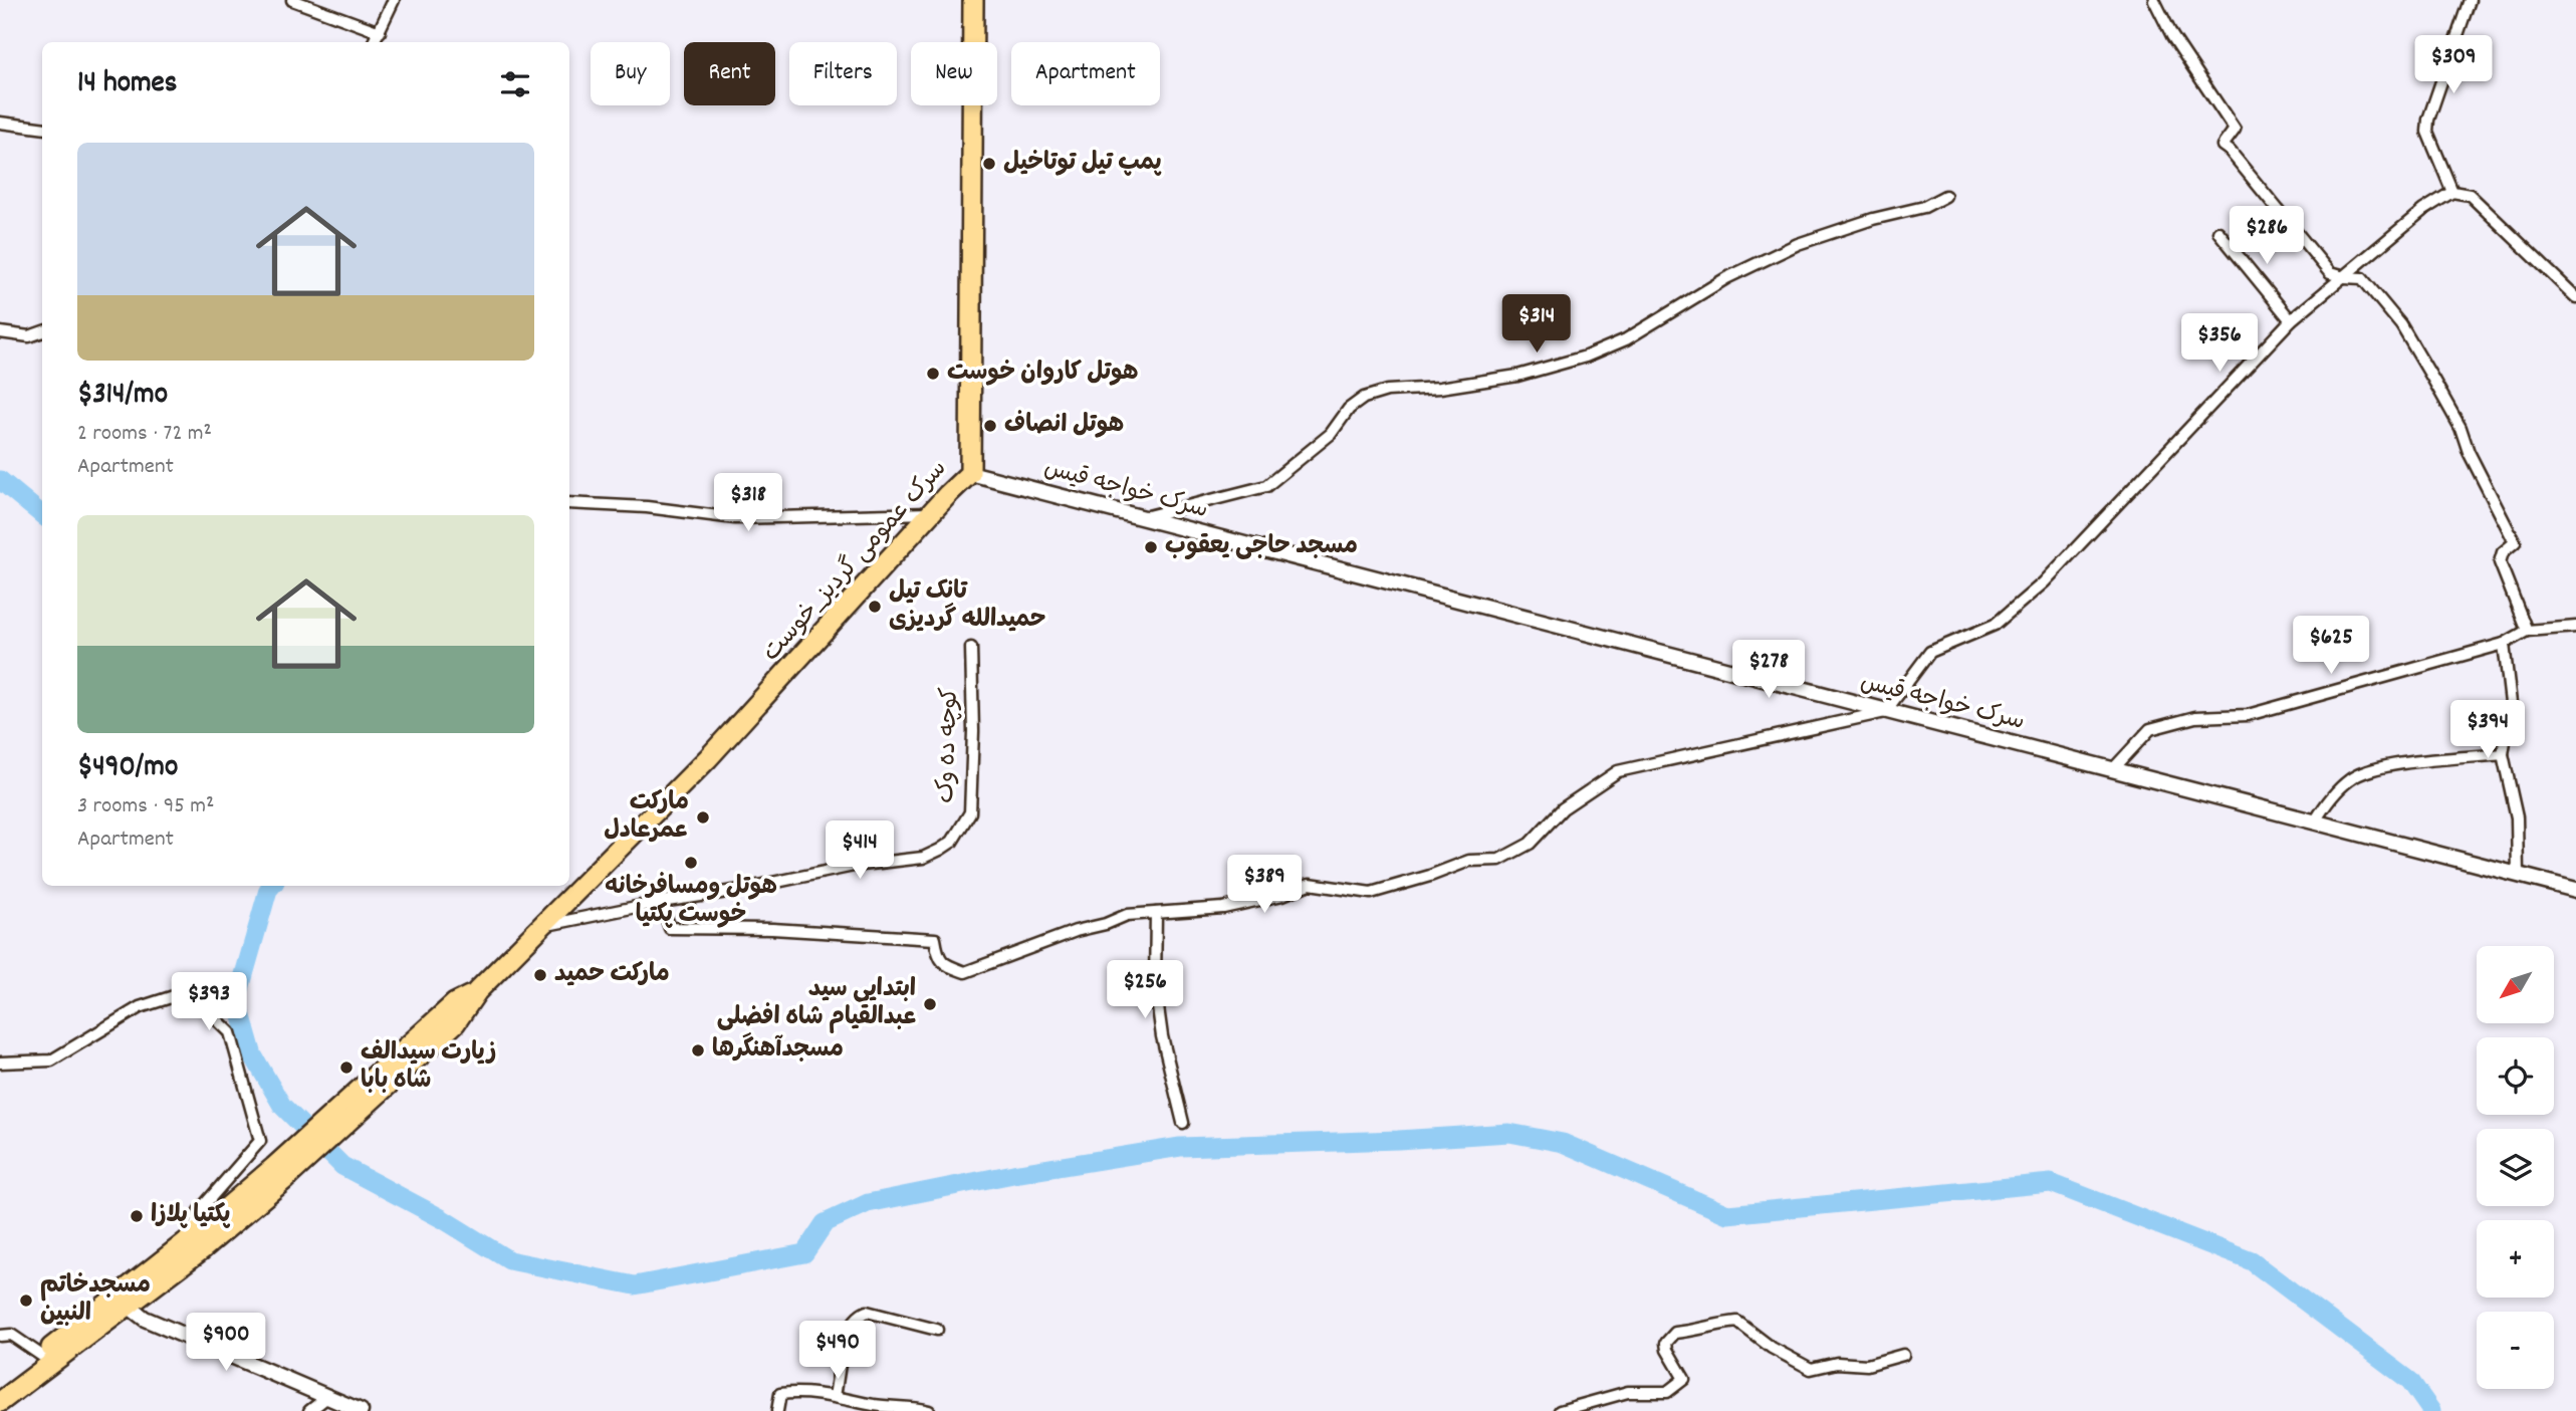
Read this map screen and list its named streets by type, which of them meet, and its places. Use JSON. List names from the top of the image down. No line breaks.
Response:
{"streets":{"highway":["سرک عمومی گردیز_خوست"],"street":["سرک خواجه قیس","کوچه ده وک"]},"crossings":[["سرک خواجه قیس","سرک عمومی گردیز_خوست"],["سرک عمومی گردیز_خوست","کوچه ده وک"]],"places":["پمپ تیل توتاخیل","هوتل کاروان خوست","هوتل انصاف","مسجد حاجی یعقوب","تانک تیل حمیدالله گردیزی","مارکت عمرعادل","هوتل ومسافرخانه خوست پکتیا","مارکت حمید","ابتدایی سید عبدالقیام شاه افضلی","مسجدآهنگرها","زیارت سیدالف شاه بابا","پکتیا پلازا","مسجدخاتم النبین"],"north":"bottom left","page":{"price":["$309","$286","$314","$356","$318","$625","$278","$394","$414","$389","$256","$393","$900","$490"],"chip":["Buy","Rent","Filters","New","Apartment"],"heading":"14 homes","list":[{"name":"$314/mo","note":"2 rooms · 72 m² · Apartment"},{"name":"$490/mo","note":"3 rooms · 95 m² · Apartment"}],"map_buttons":["+","−"]}}
